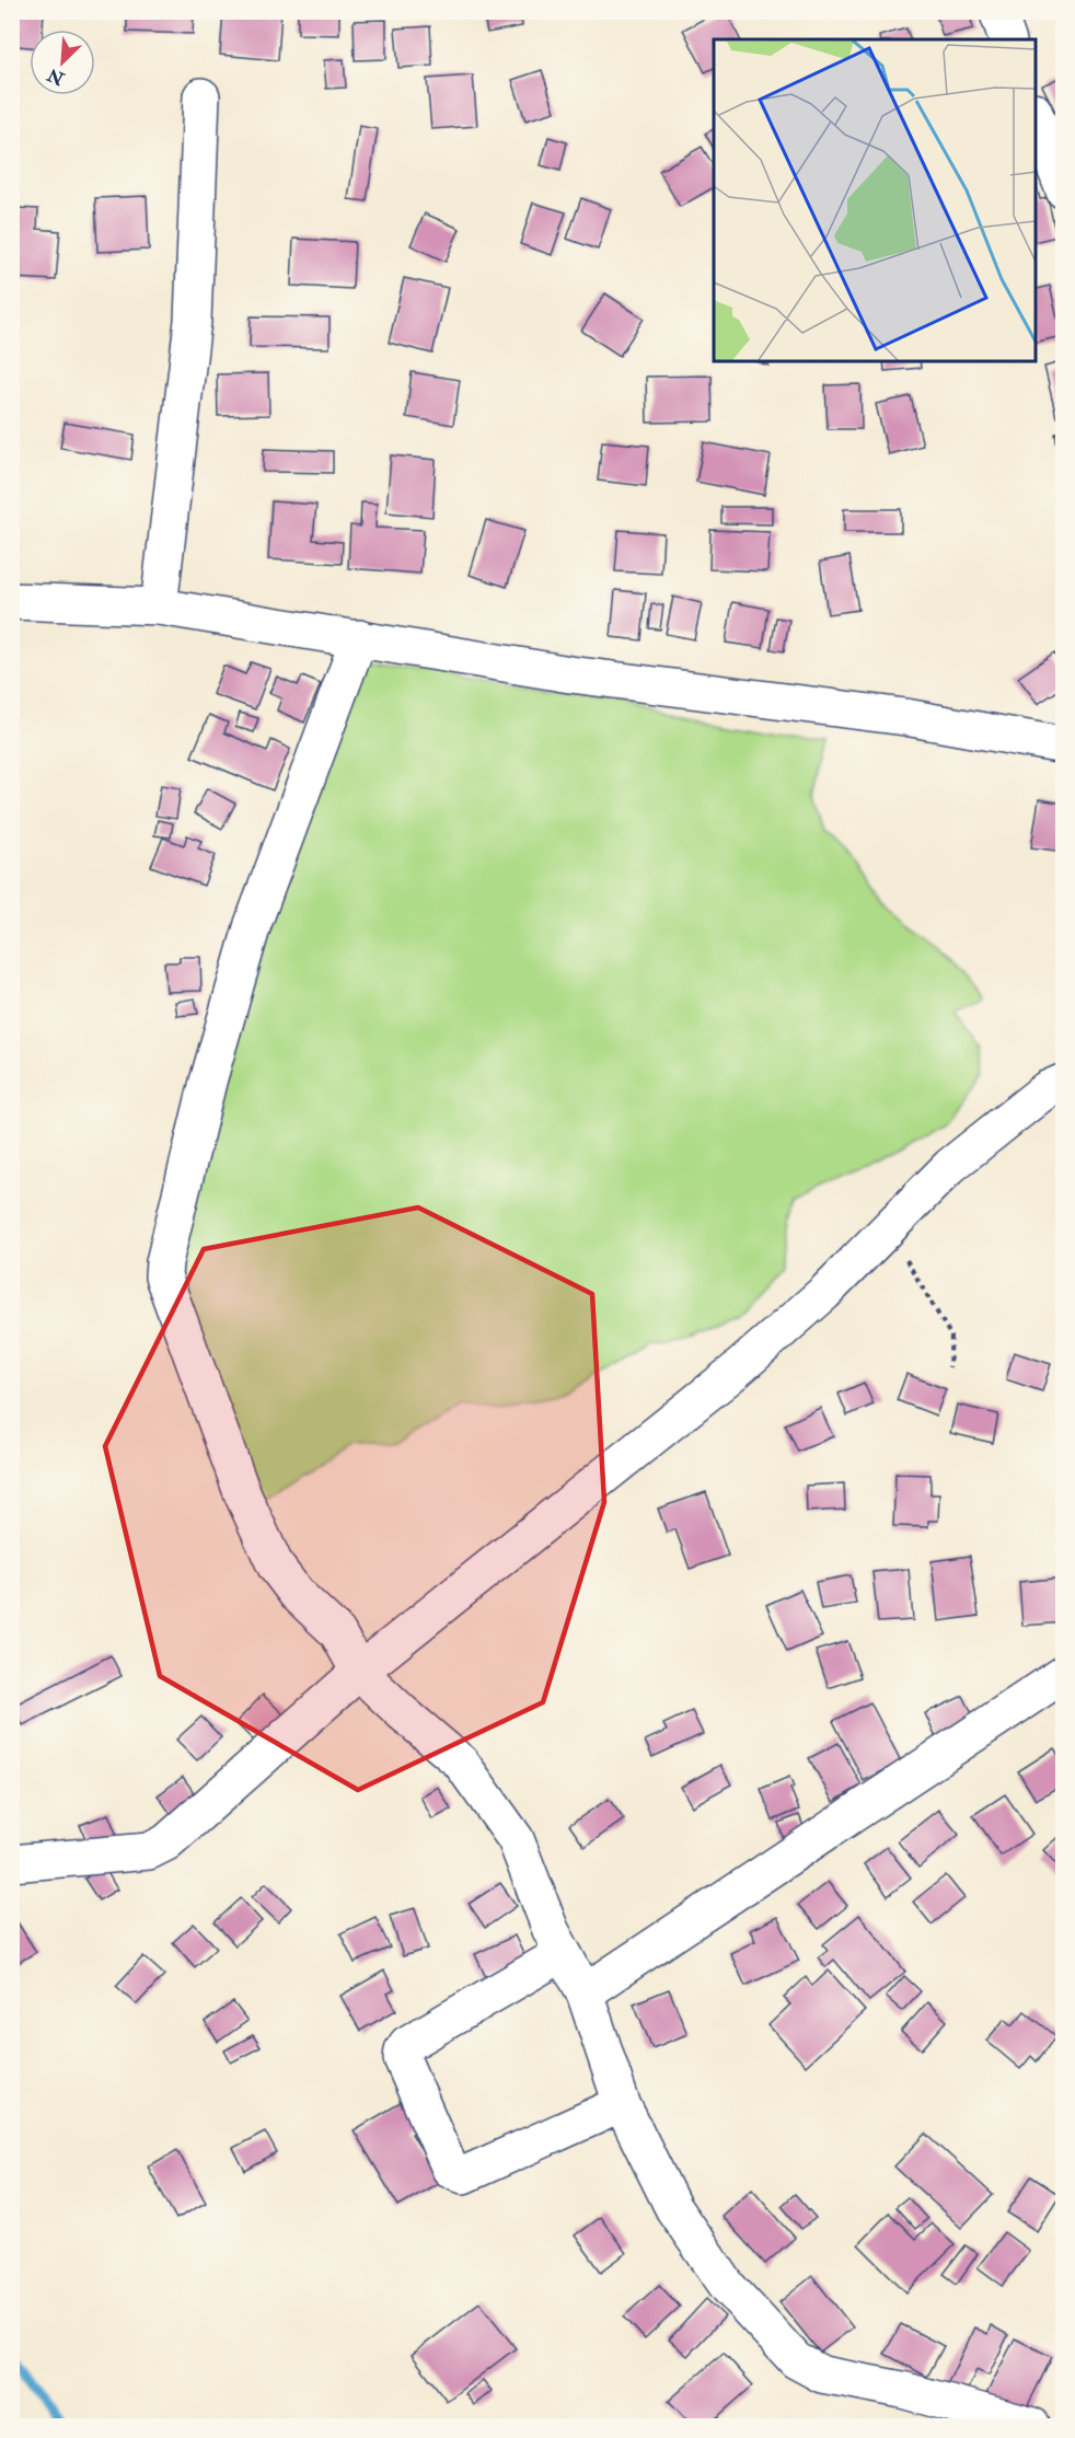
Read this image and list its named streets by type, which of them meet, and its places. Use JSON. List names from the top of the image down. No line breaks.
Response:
{"north":"bottom left"}
